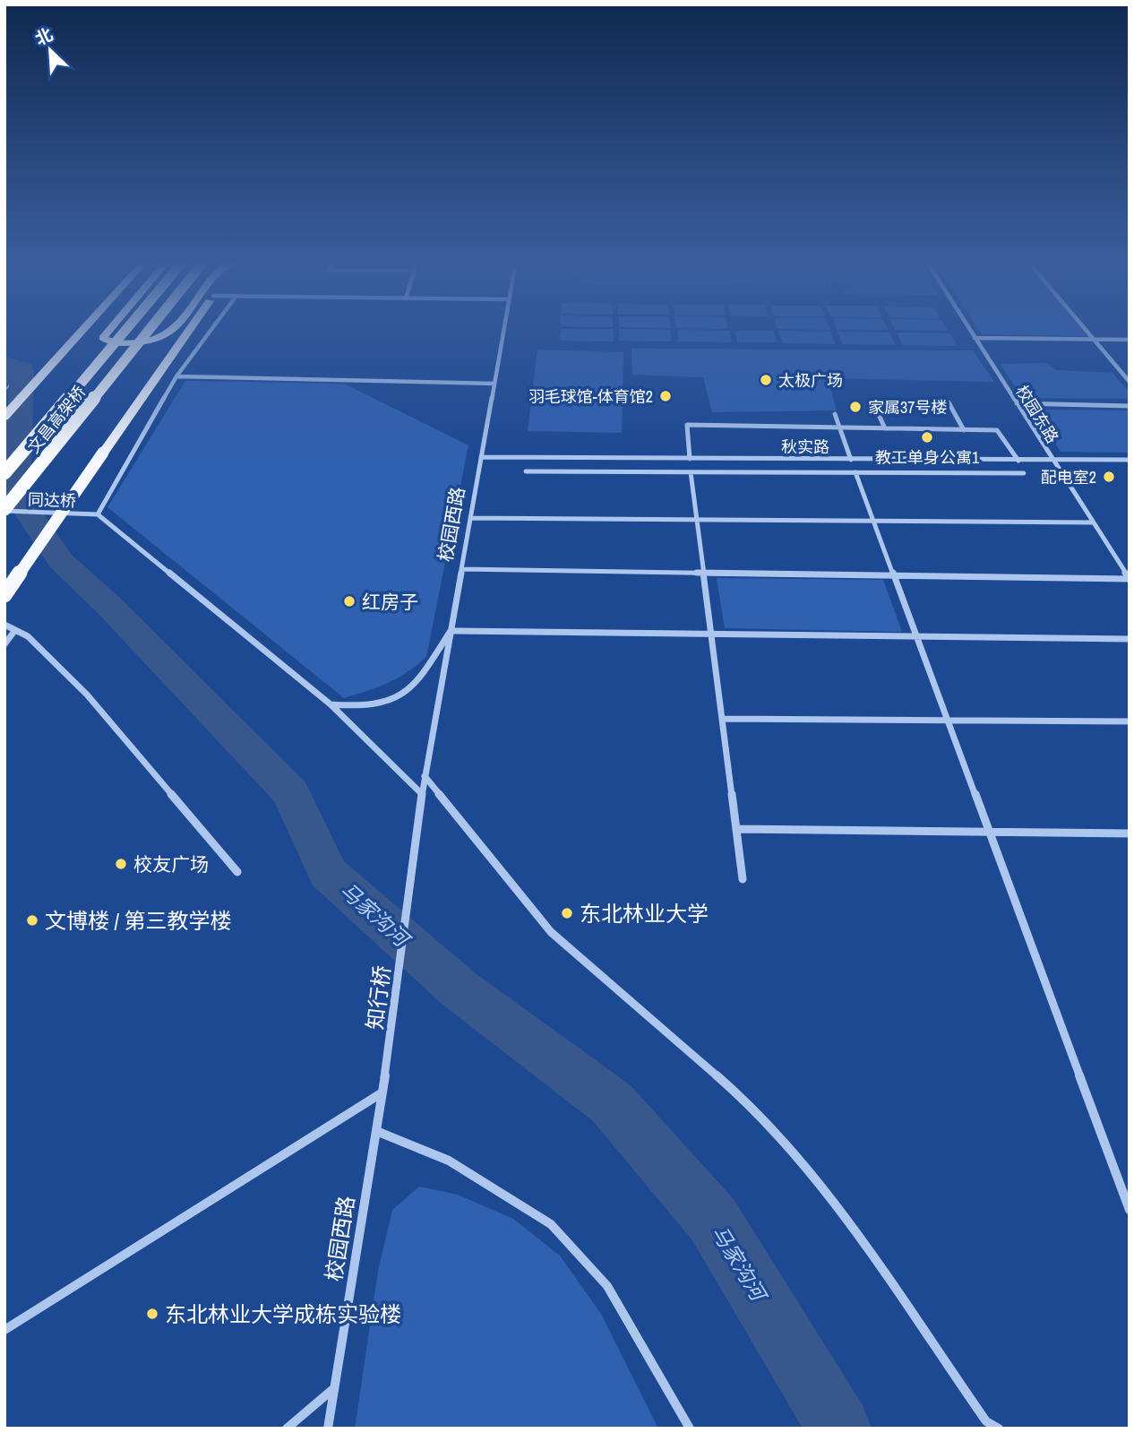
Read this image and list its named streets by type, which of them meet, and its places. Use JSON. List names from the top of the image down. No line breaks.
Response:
{"streets":{"highway":["文昌高架桥"],"street":["校园东路","秋实路","同达桥","校园西路","知行桥"]},"crossings":[["校园东路","秋实路"],["文昌高架桥","同达桥"],["秋实路","校园西路"],["校园西路","知行桥"]],"water":["马家沟河"],"places":["太极广场","羽毛球馆-体育馆2","家属37号楼","教工单身公寓1","配电室2","红房子","校友广场","东北林业大学","文博楼 / 第三教学楼","东北林业大学成栋实验楼"],"north":"top left"}
